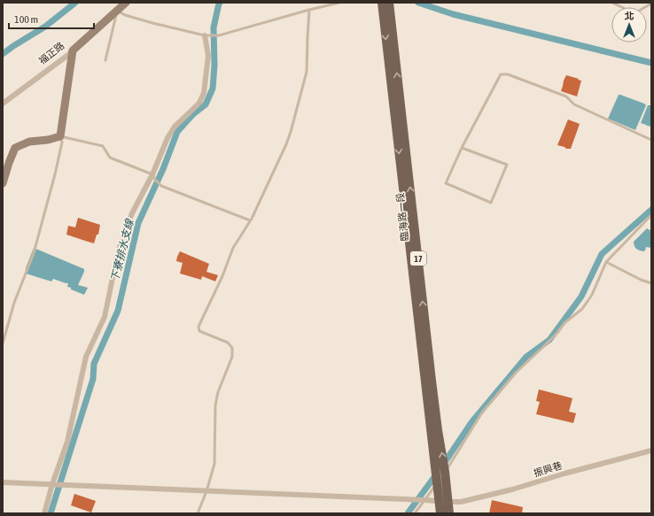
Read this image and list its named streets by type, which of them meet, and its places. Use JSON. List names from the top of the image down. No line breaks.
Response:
{"streets":{"main road":["臨海路一段","17"],"street":["福正路","振興巷"]},"crossings":[["臨海路一段","振興巷"]],"water":["下寮排水支線"],"scale_bar":"100 m","north":"top"}
